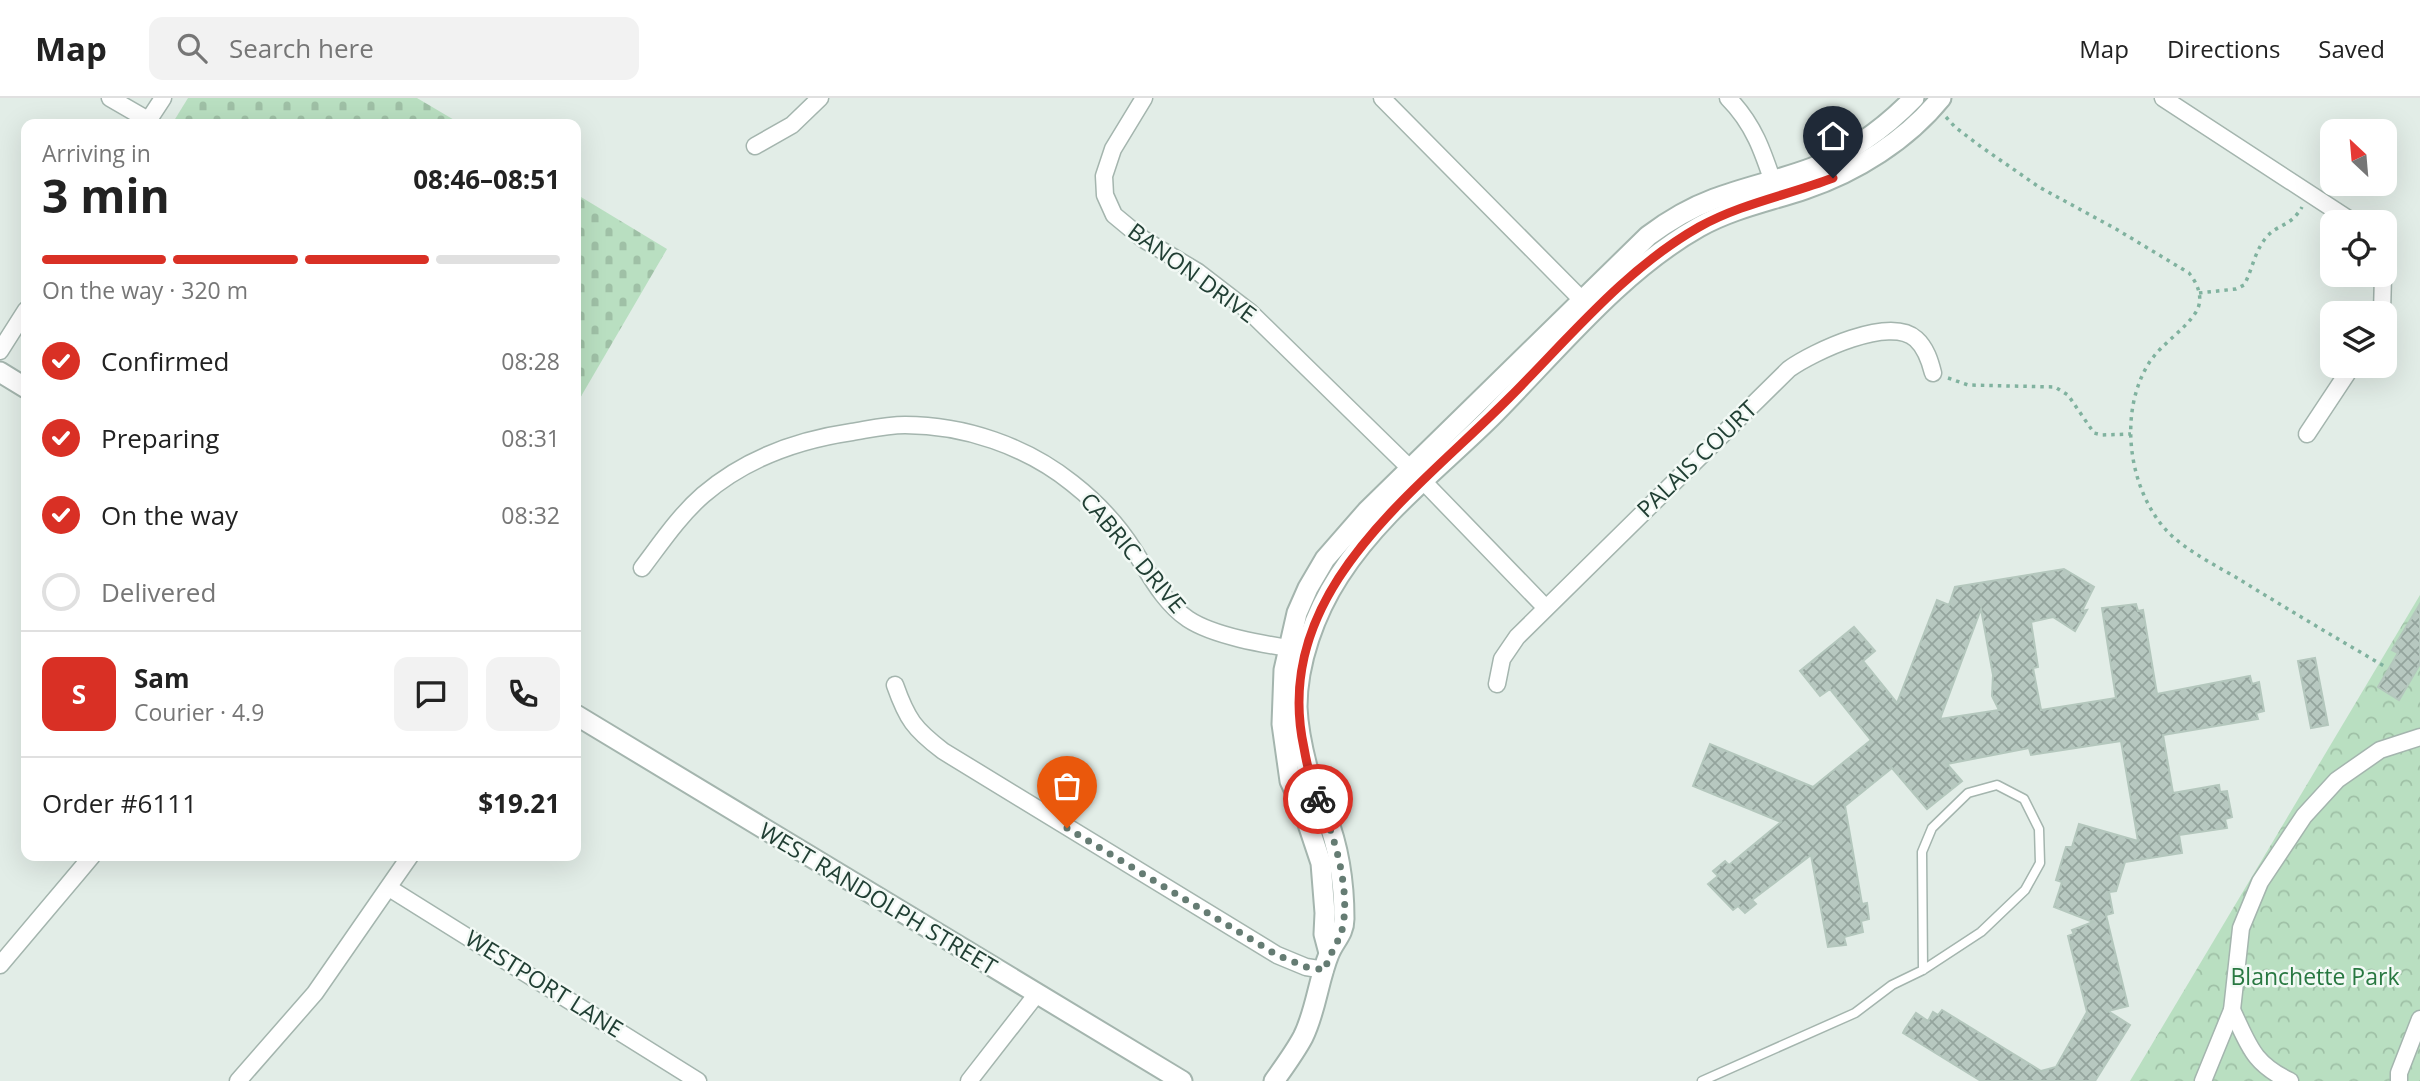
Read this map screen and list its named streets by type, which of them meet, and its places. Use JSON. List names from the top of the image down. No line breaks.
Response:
{"streets":{"street":["BANON DRIVE","PALAIS COURT","CABRIC DRIVE","WEST RANDOLPH STREET","WESTPORT LANE"]},"crossings":[["BANON DRIVE","PALAIS COURT"]],"parks":["Blanchette Park"],"north":"top left","page":{"header":"Map","search":"Search here","nav":["Map","Directions","Saved"],"heading":["3 min","Arriving in","08:46–08:51"],"panel":["Sam","Courier · 4.9","Order #6111","$19.21"],"bar":"On the way · 320 m","list":[["Confirmed","08:28"],["Preparing","08:31"],["On the way","08:32"],"Delivered"],"round":"S"}}
